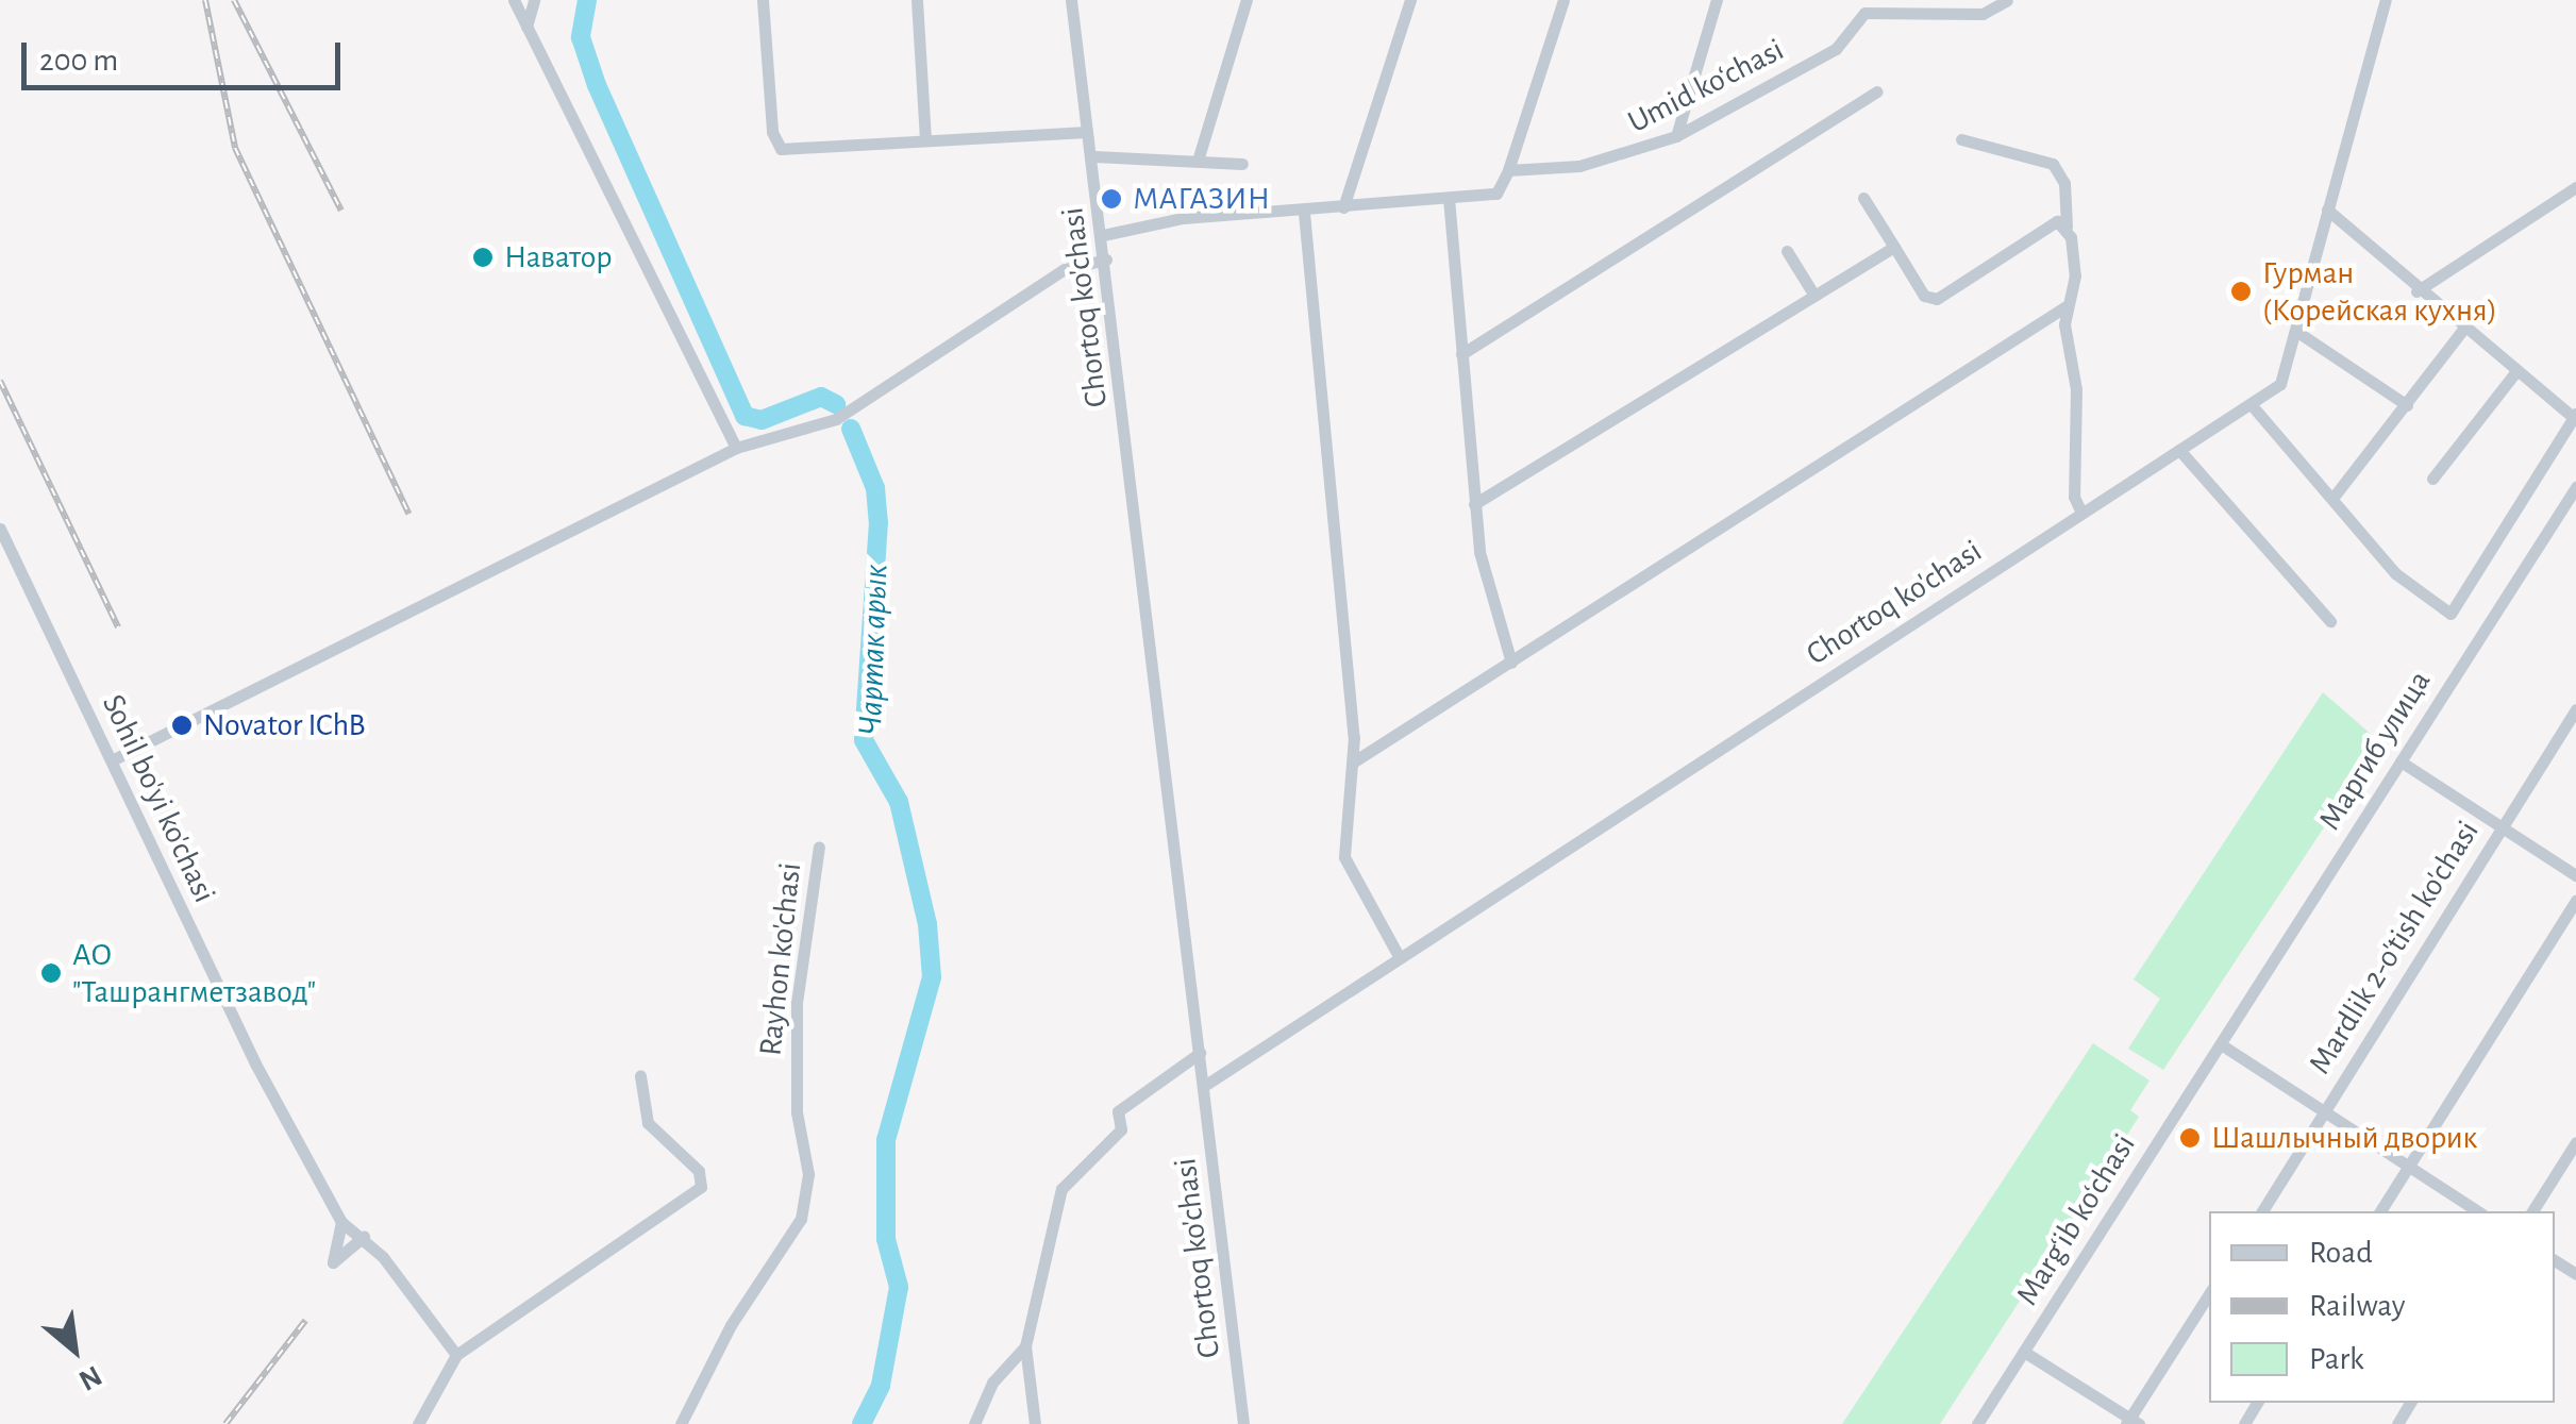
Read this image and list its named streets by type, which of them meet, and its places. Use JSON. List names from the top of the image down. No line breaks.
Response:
{"streets":{"street":["Umid ko‘chasi","Chortoq ko'chasi","Маргиб улица","Sohil bo'yi ko'chasi","Mardlik 2-o'tish ko'chasi","Rayhon ko'chasi","Marg‘ib ko‘chasi"]},"crossings":[["Маргиб улица","Marg‘ib ko‘chasi"]],"water":["Чартак арык"],"places":["МАГАЗИН","Наватор","Гурман (Корейская кухня)","Novator IChB","АО \"Ташрангметзавод\"","Шашлычный дворик"],"legend":["Road","Railway","Park"],"scale_bar":"200 m","north":"bottom right"}
